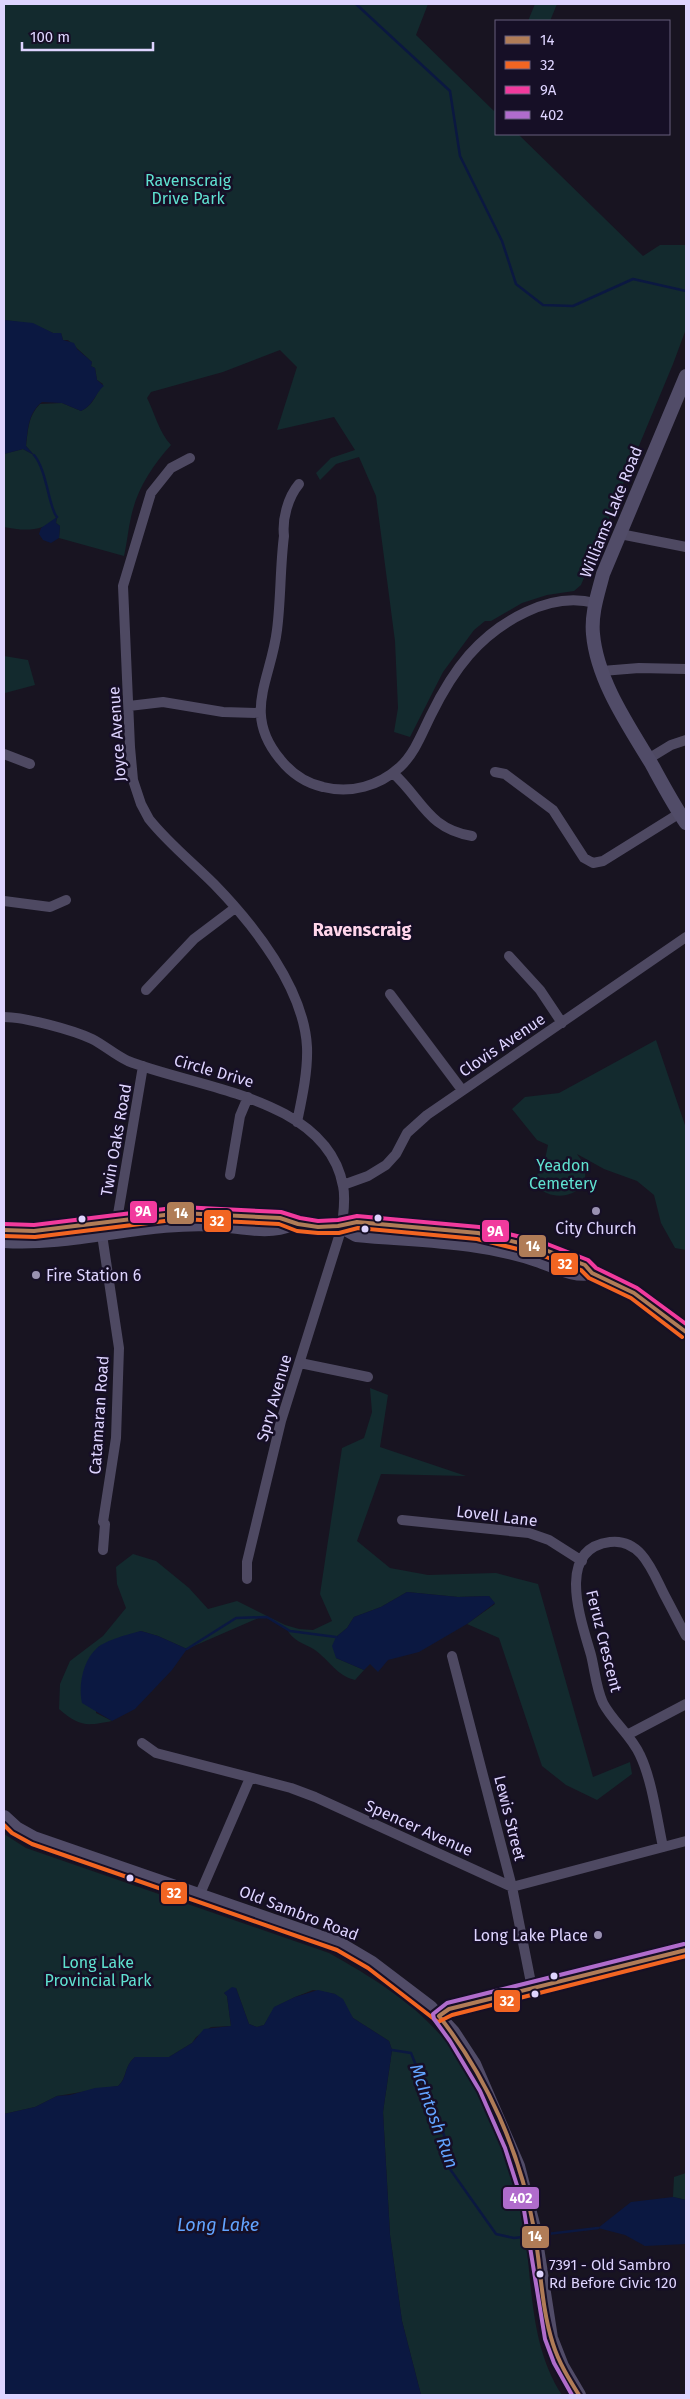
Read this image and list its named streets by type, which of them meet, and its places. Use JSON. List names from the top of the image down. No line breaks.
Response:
{"streets":{"main road":["Williams Lake Road","Old Sambro Road"],"street":["Joyce Avenue","Clovis Avenue","Circle Drive","Twin Oaks Road","Spry Avenue","Catamaran Road","Lovell Lane","Feruz Crescent","Lewis Street","Spencer Avenue"]},"crossings":[["Joyce Avenue","Circle Drive"],["Clovis Avenue","Circle Drive"],["Circle Drive","Twin Oaks Road"],["Circle Drive","Spry Avenue"],["Lovell Lane","Feruz Crescent"],["Lewis Street","Spencer Avenue"]],"districts":["Ravenscraig"],"water":["McIntosh Run","Long Lake"],"parks":["Ravenscraig Drive Park","Yeadon Cemetery","Long Lake Provincial Park"],"places":["City Church","Fire Station 6","Long Lake Place","7391 - Old Sambro Rd Before Civic 120"],"lines":["transit line 9A","transit line 14","transit line 32","transit line 402"],"legend":["14","32","9A","402"],"scale_bar":"100 m"}
